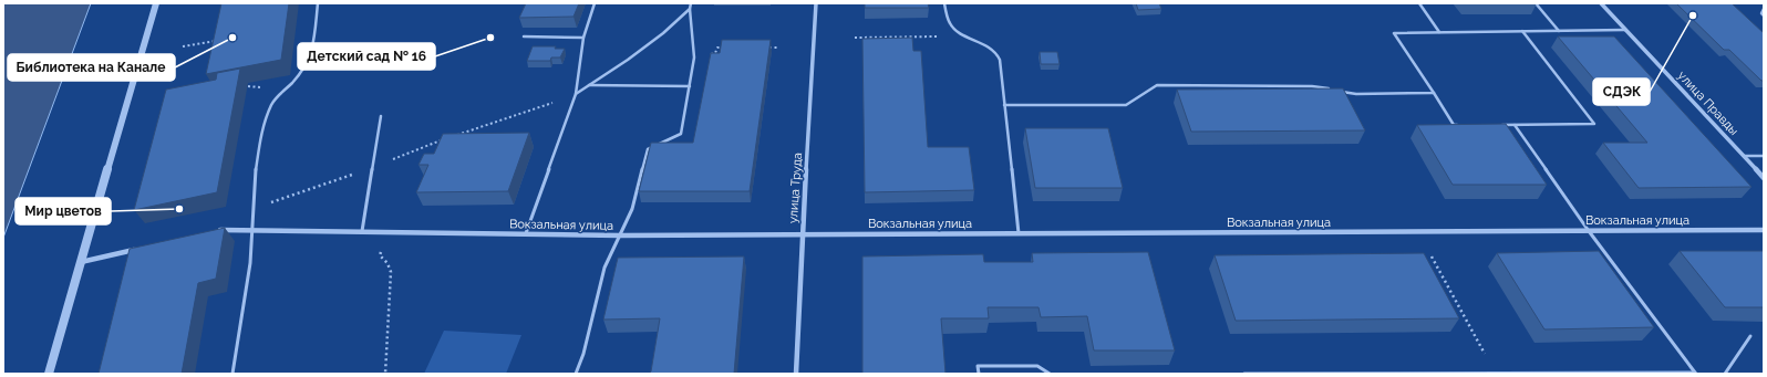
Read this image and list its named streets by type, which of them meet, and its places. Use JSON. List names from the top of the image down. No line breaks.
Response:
{"streets":{"street":["улица Правды","улица Труда","Вокзальная улица"]},"crossings":[["улица Труда","Вокзальная улица"]],"places":["СДЭК","Библиотека на Канале","Детский сад № 16","Мир цветов"]}
